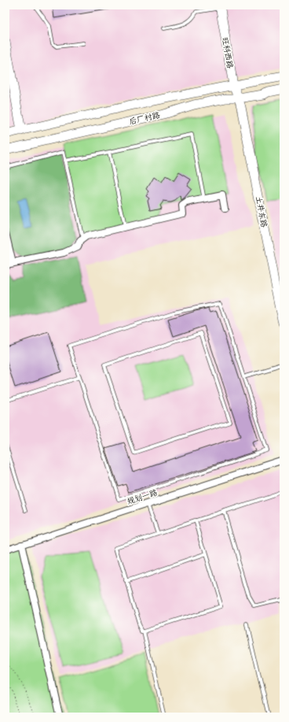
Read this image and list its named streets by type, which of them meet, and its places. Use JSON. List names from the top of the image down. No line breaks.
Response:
{"streets":{"main road":["旺科西路","后厂村路","土井东路"],"street":["规划一路"]},"crossings":[["旺科西路","后厂村路"],["旺科西路","土井东路"],["后厂村路","土井东路"]]}
